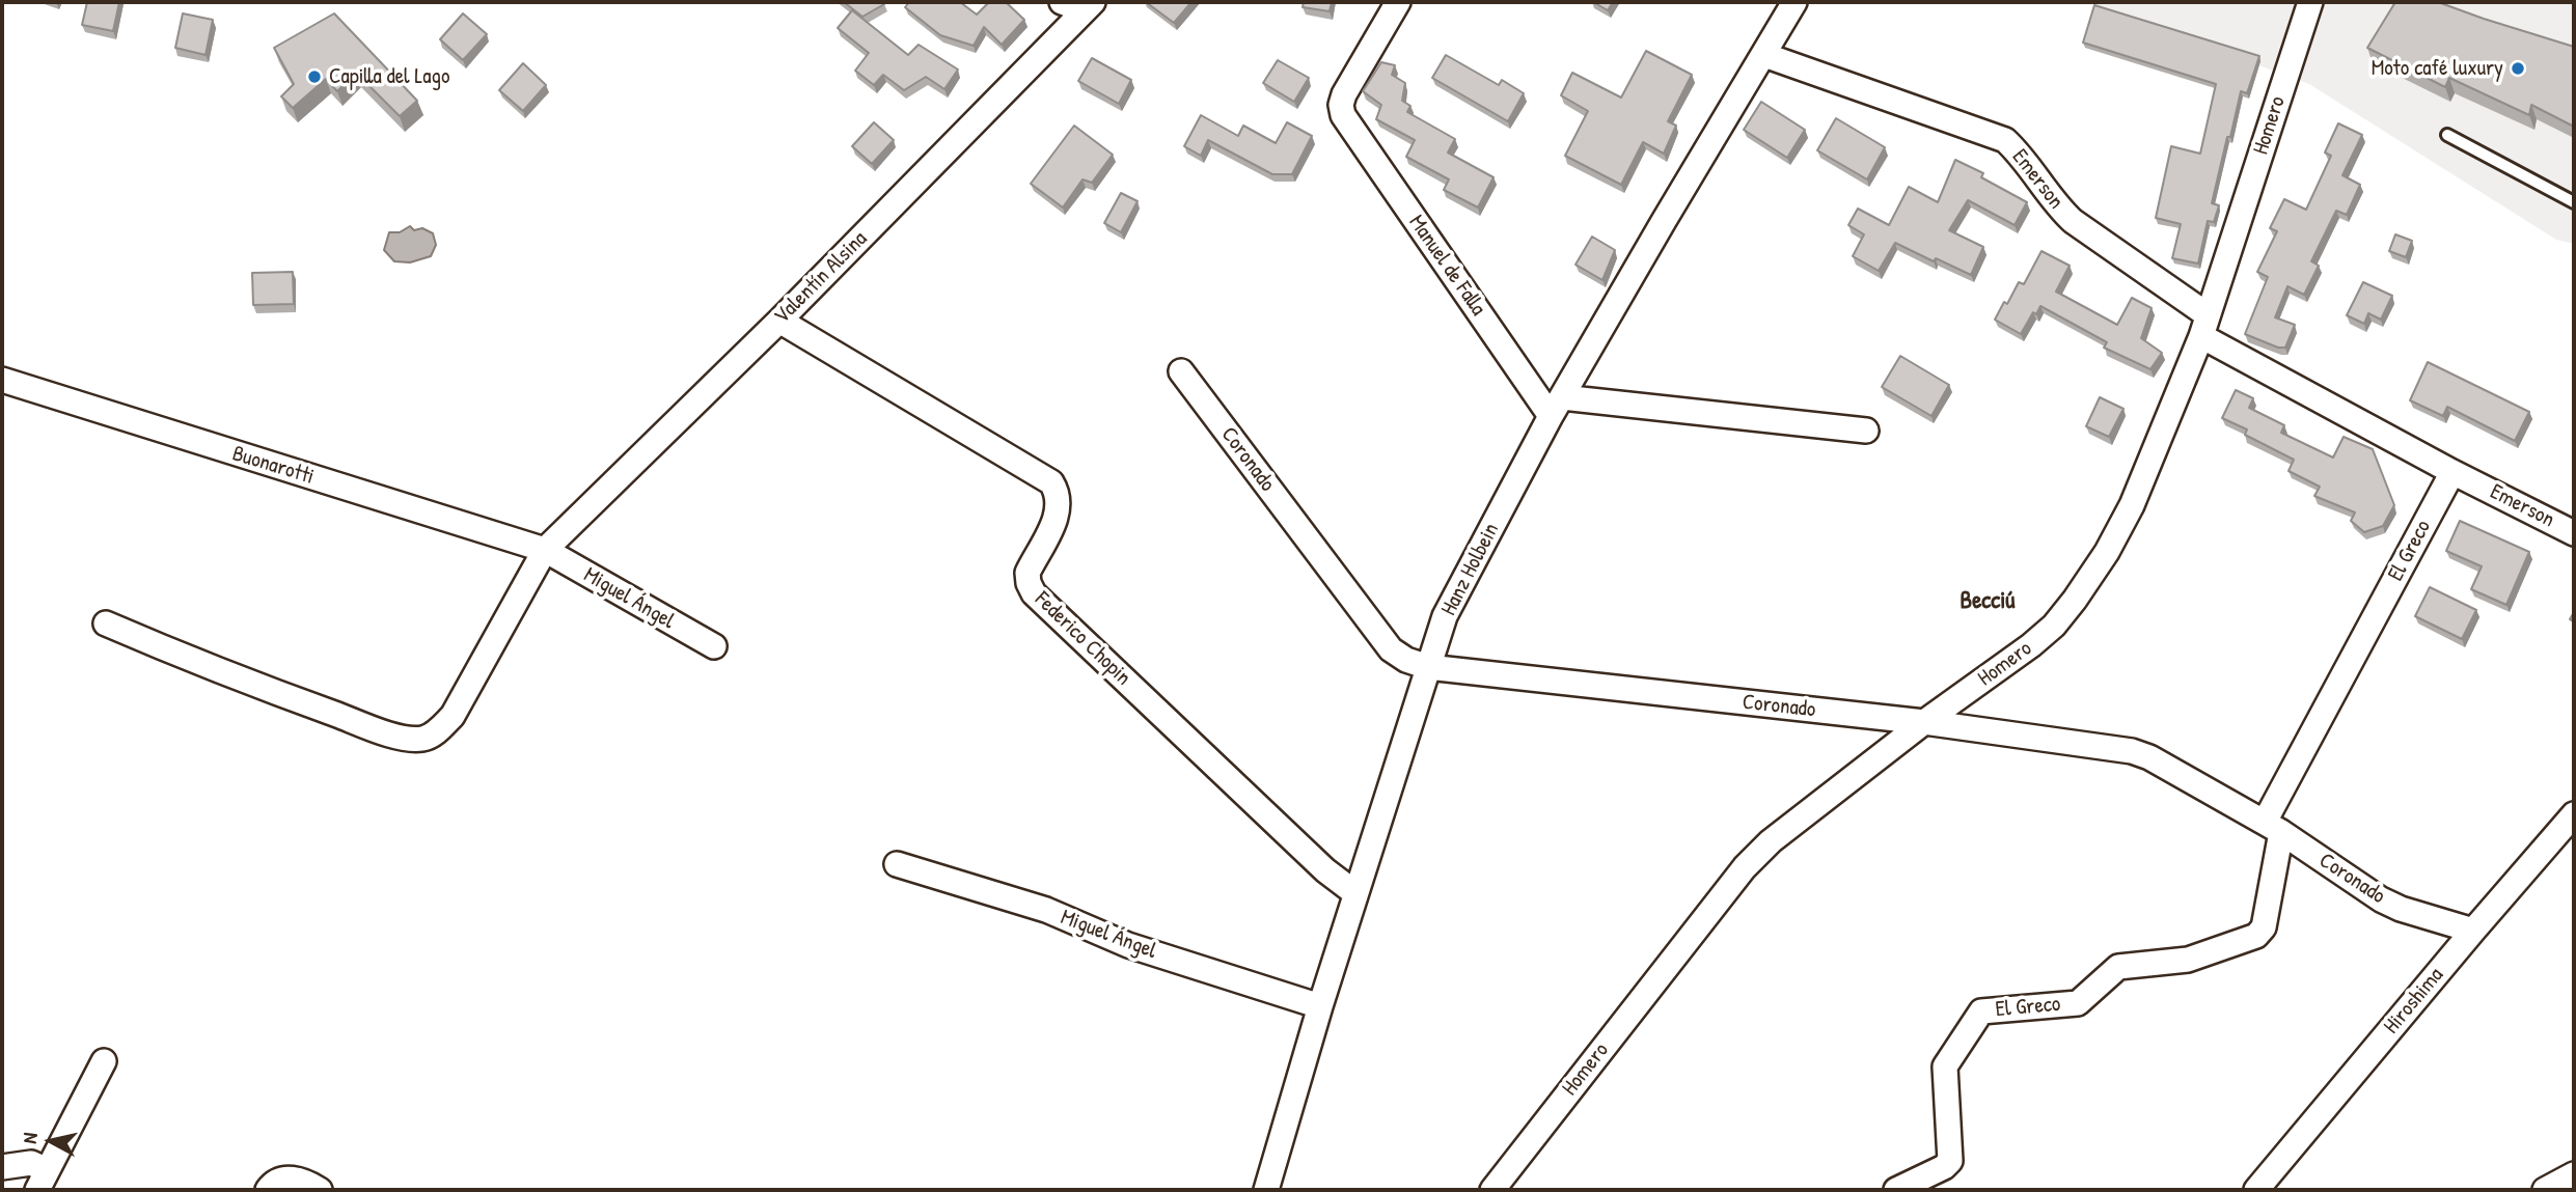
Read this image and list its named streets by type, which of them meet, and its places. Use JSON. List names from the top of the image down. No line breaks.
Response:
{"streets":{"street":["Homero","Emerson","Manuel de Falla","Valentín Alsina","Coronado","Buonarotti","El Greco","Hanz Holbein","Miguel Ángel","Federico Chopin","Hiroshima"]},"crossings":[["Homero","Emerson"],["Homero","Coronado"],["Emerson","El Greco"],["Emerson","Hanz Holbein"],["Manuel de Falla","Hanz Holbein"],["Valentín Alsina","Buonarotti"],["Valentín Alsina","Miguel Ángel"],["Valentín Alsina","Federico Chopin"],["Coronado","El Greco"],["Coronado","Hanz Holbein"],["Coronado","Hiroshima"],["Buonarotti","Miguel Ángel"],["Hanz Holbein","Miguel Ángel"],["Hanz Holbein","Federico Chopin"]],"districts":["Becciú"],"places":["Moto café luxury","Capilla del Lago"],"north":"left"}
